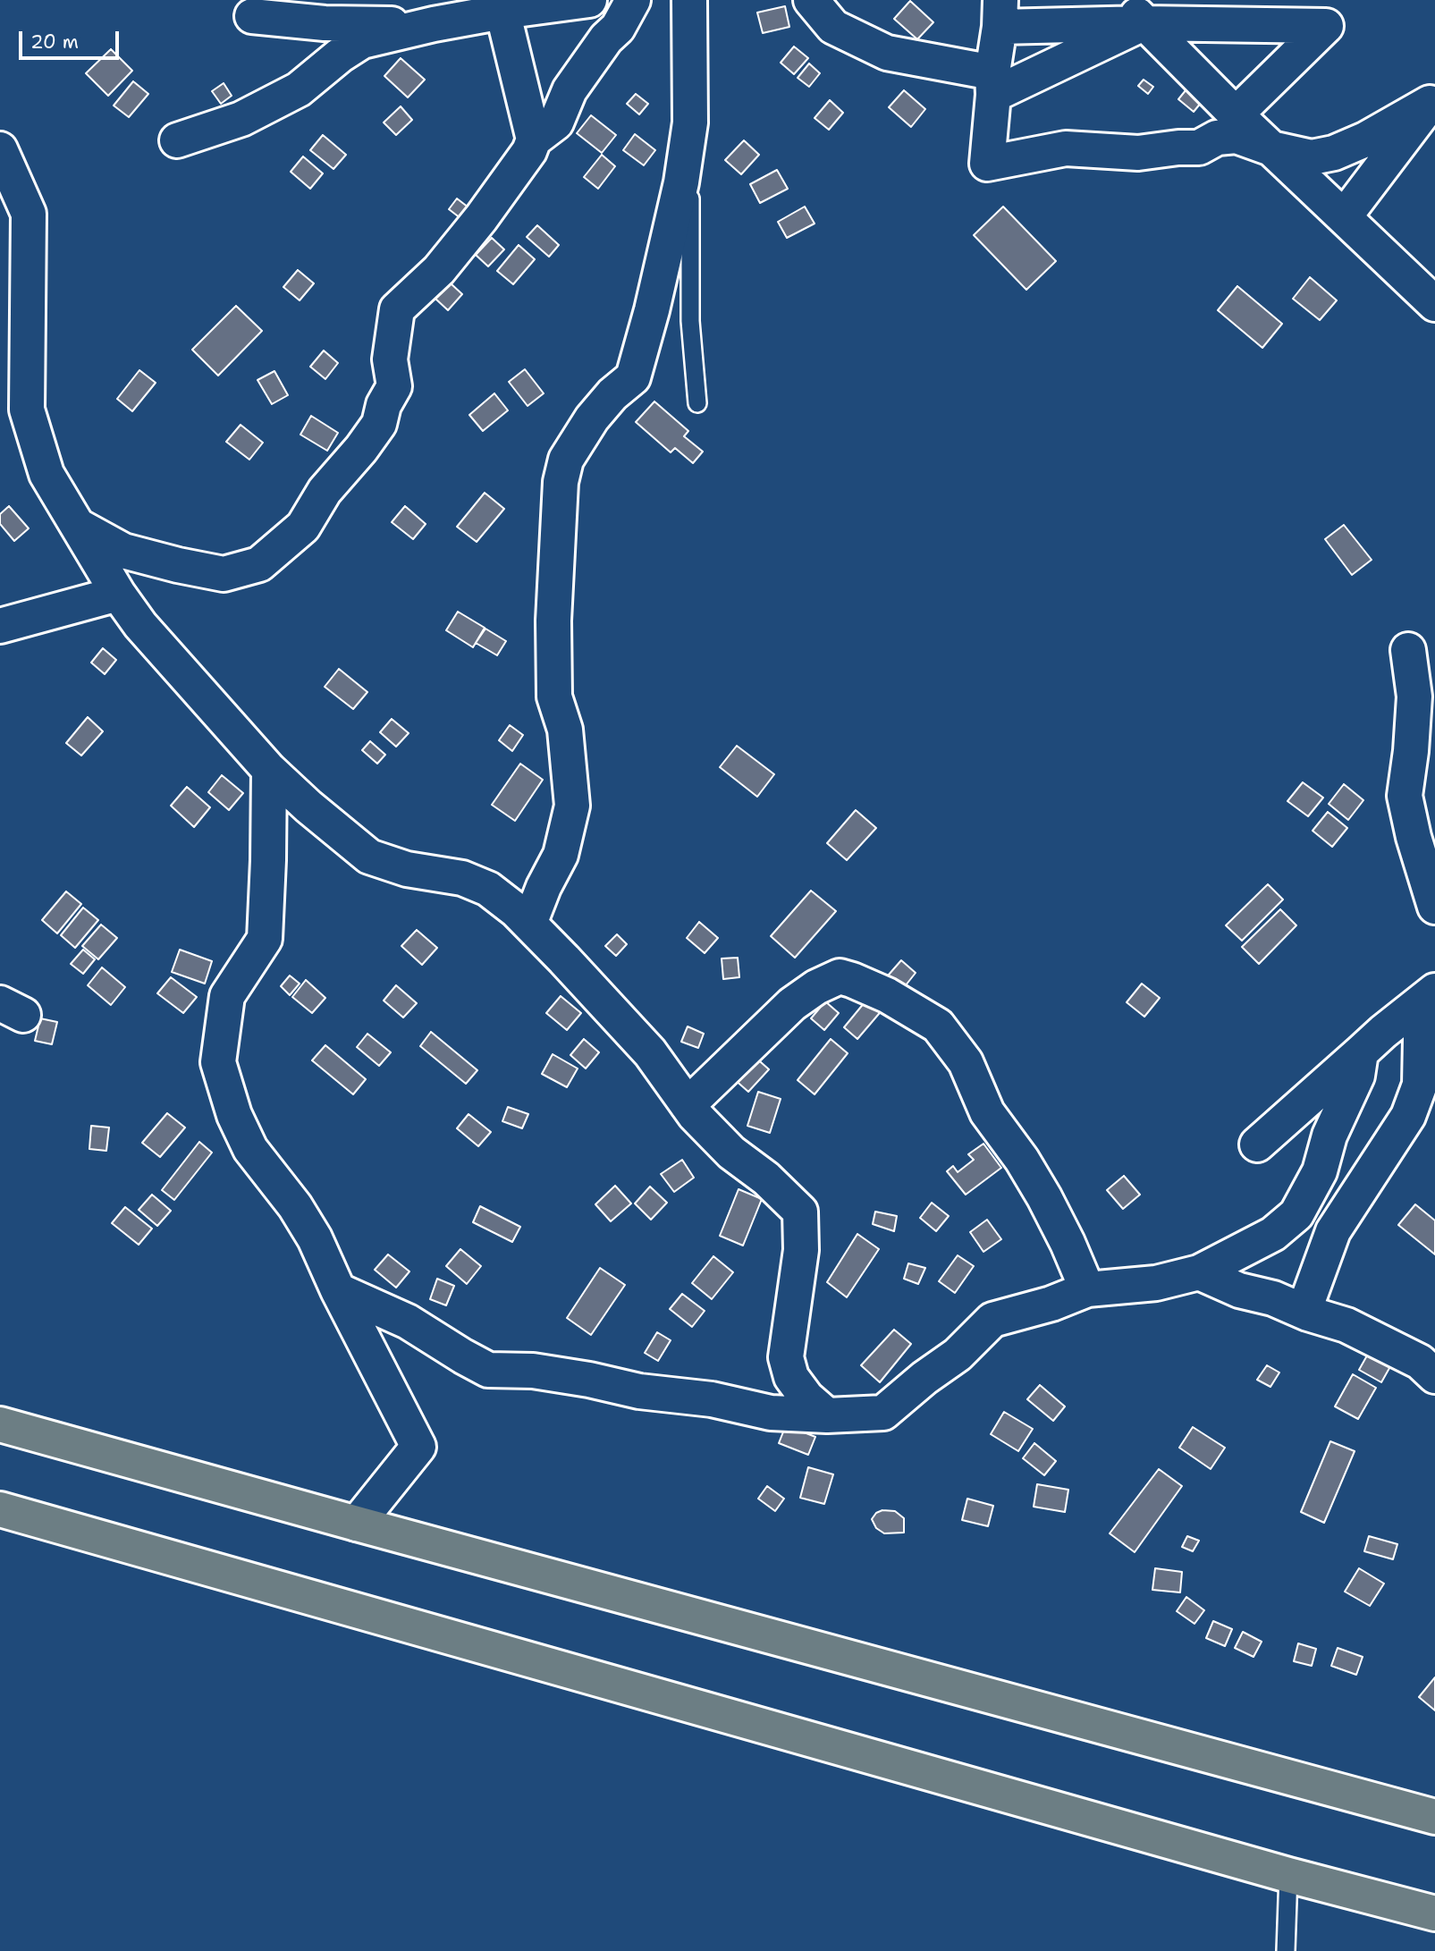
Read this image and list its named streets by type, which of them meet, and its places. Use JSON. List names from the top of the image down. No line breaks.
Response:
{"scale_bar":"20 m"}
